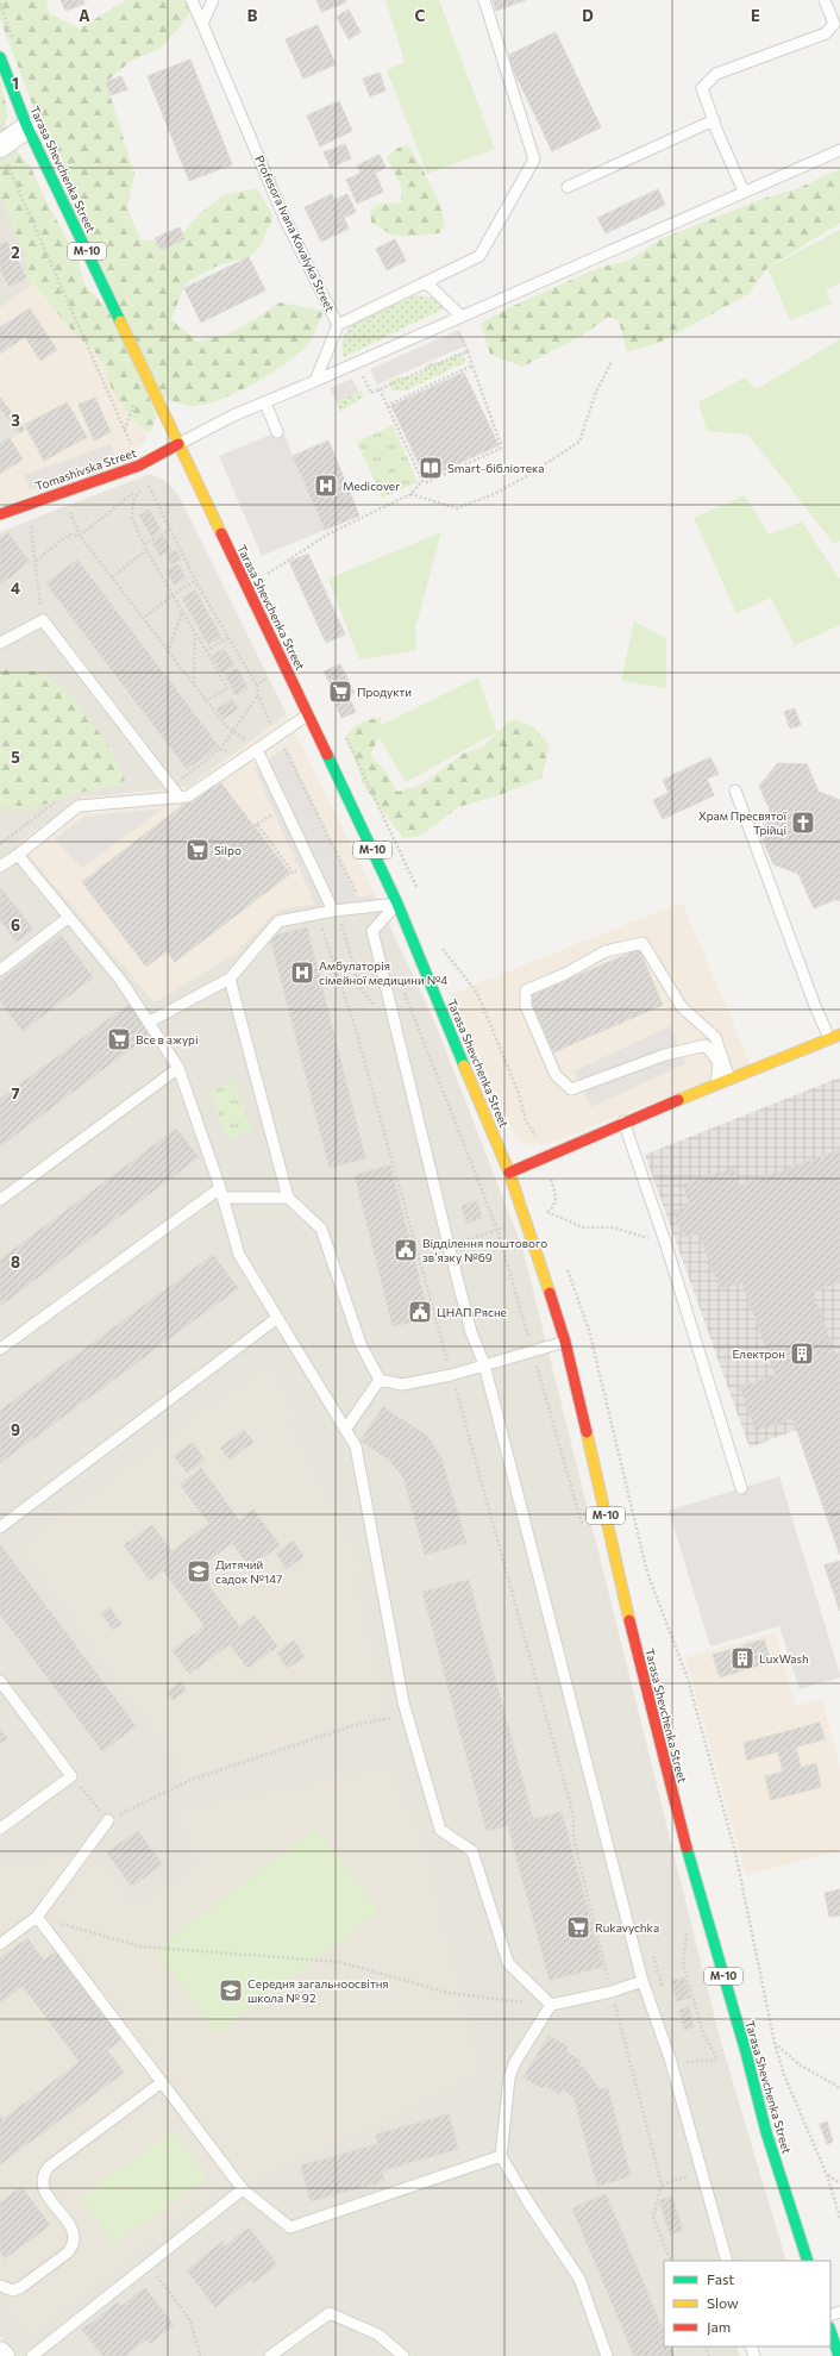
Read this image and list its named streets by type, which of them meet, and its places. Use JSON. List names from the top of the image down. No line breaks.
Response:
{"streets":{"main road":["Tarasa Shevchenka Street","М-10","Tomashivska Street"],"lane":["Profesora Ivana Kovalyka Street"]},"crossings":[["Tarasa Shevchenka Street","Tomashivska Street"]],"places":{"library":["Smart-бібліотека"],"hospital":["Medicover","Амбулаторія сімейної медицини №4"],"supermarket":["Продукти","Silpo","Все в ажурі","Rukavychka"],"church":["Храм Пресвятої Трійці"],"public building":["Відділення поштового зв’язку №69","ЦНАП Рясне"],"building":["Електрон","LuxWash"],"school or university":["Дитячий садок №147","Середня загальноосвітня школа № 92"]},"legend":["Fast","Slow","Jam"],"grid":{"columns":["A","B","C","D","E"],"rows":["1","2","3","4","5","6","7","8","9"]}}
